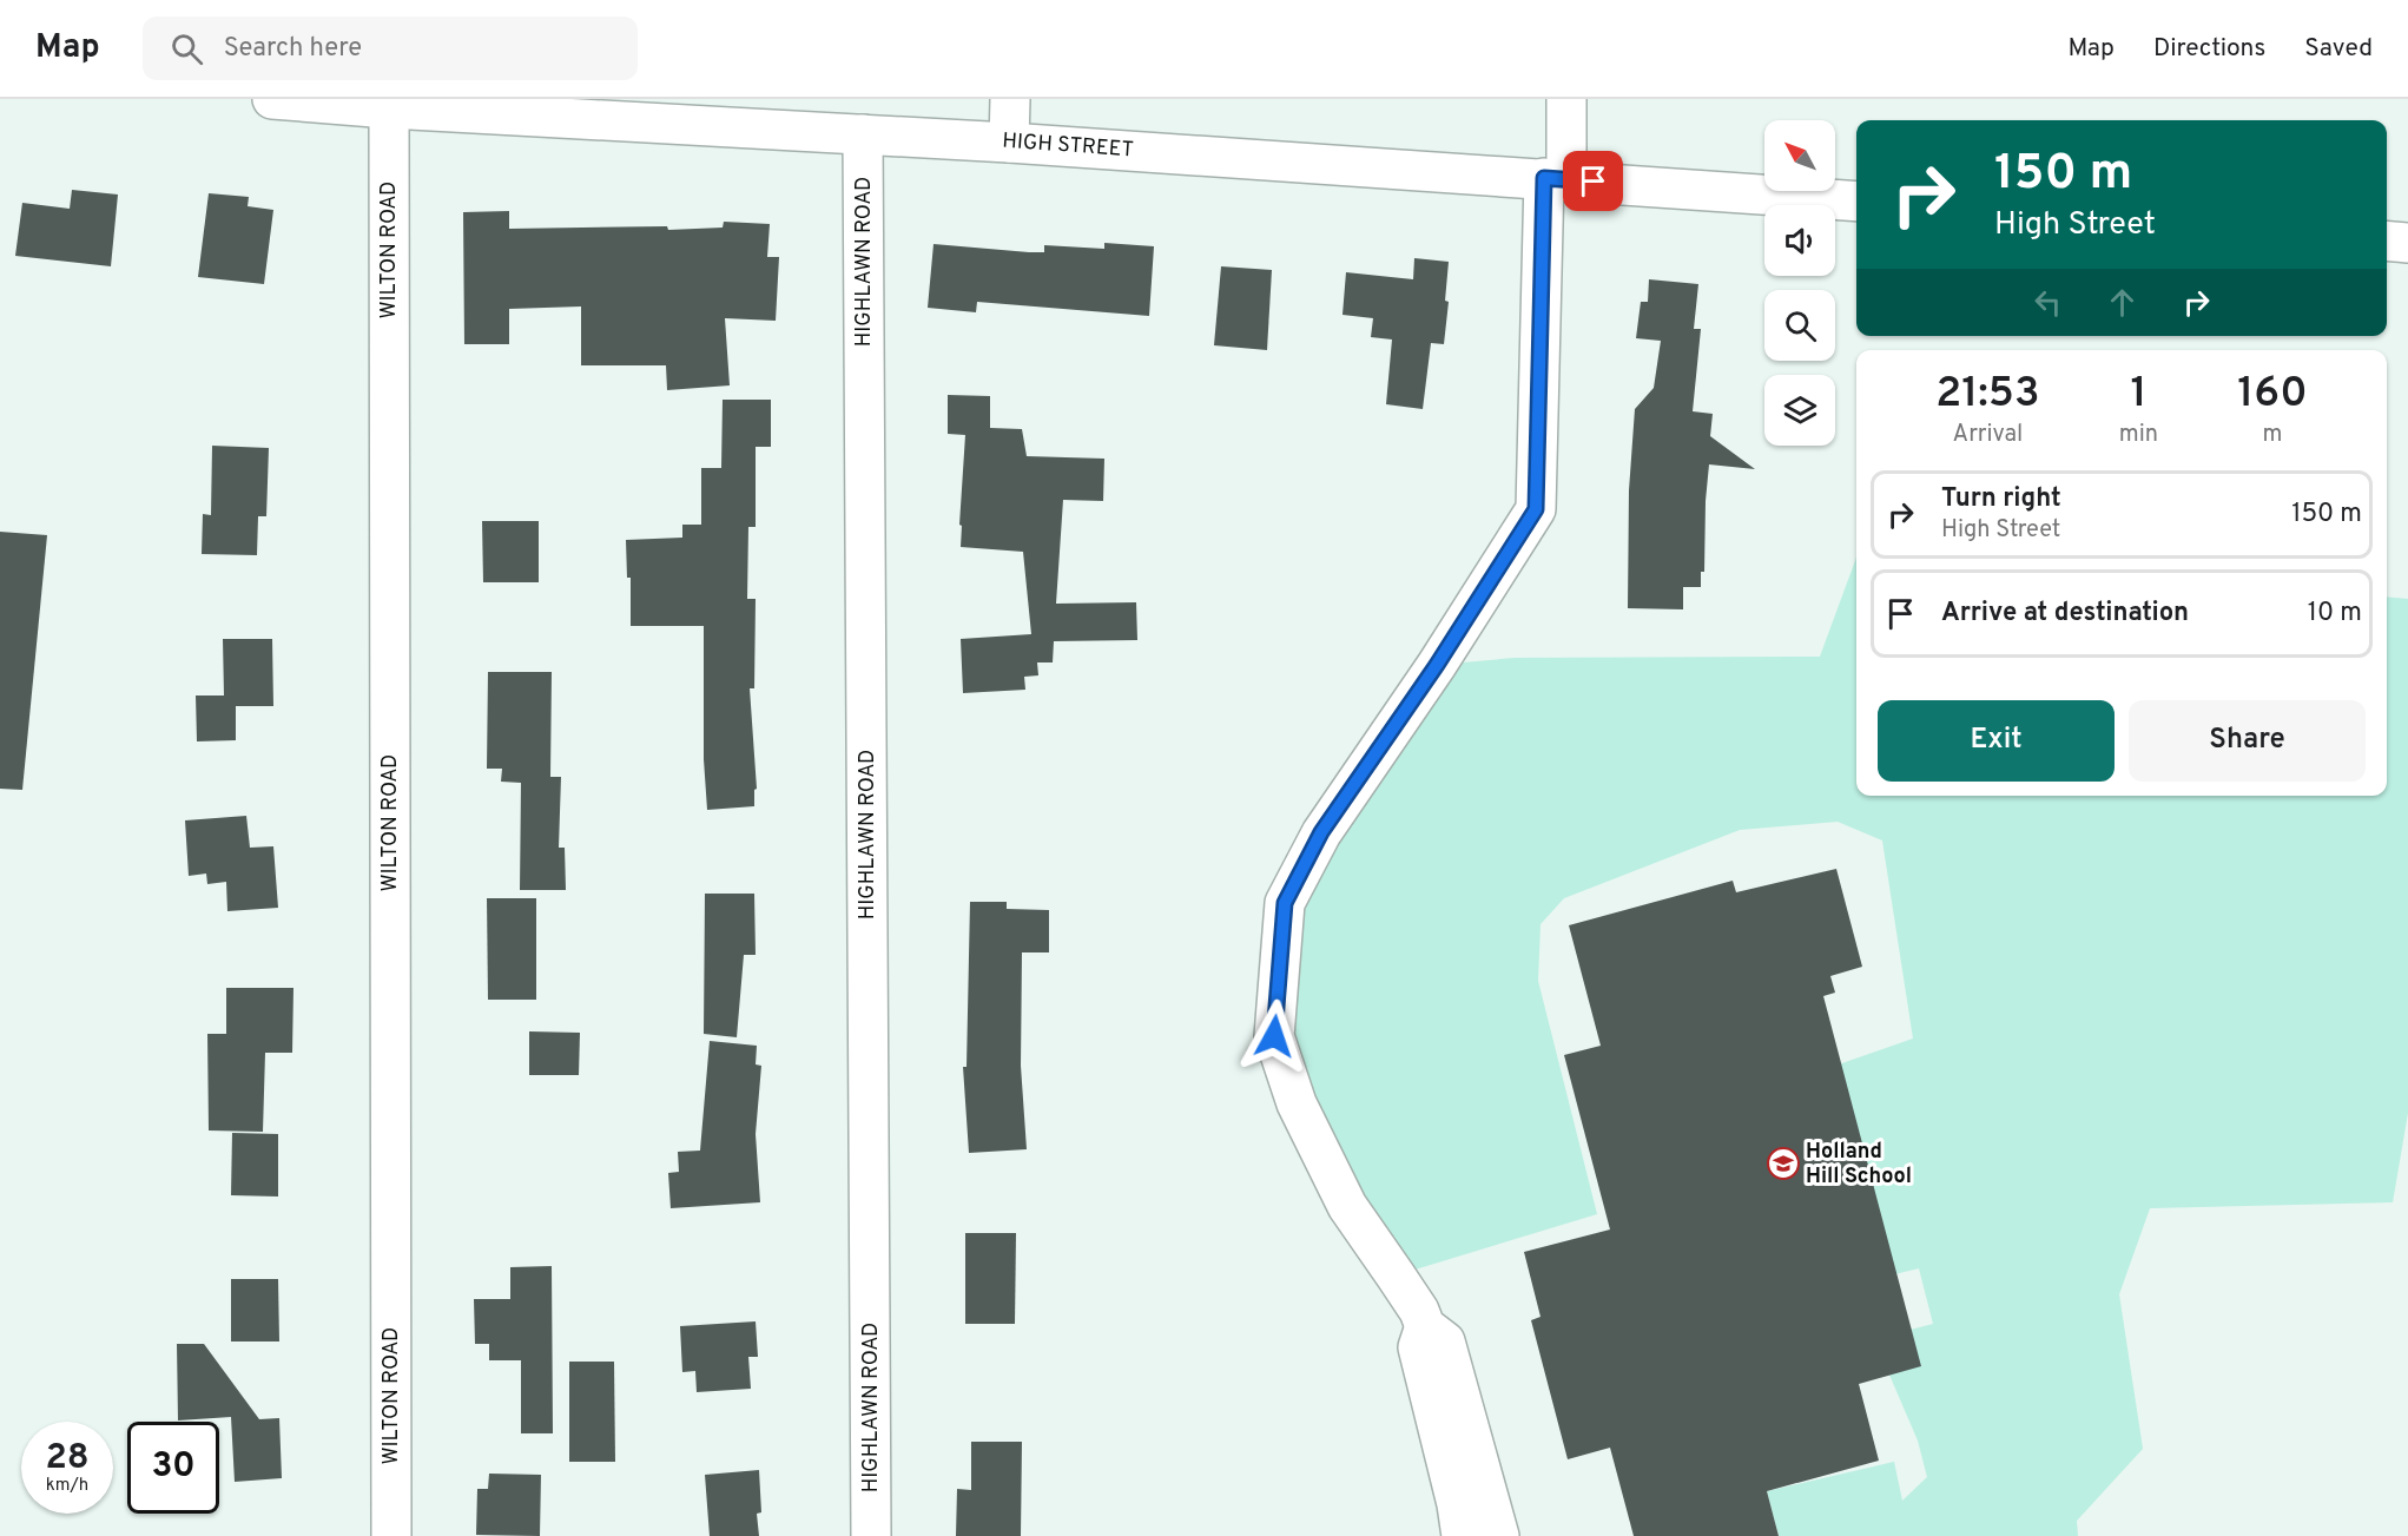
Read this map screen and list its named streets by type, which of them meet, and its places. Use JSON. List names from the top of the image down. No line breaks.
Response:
{"streets":{"street":["HIGH STREET","WILTON ROAD","HIGHLAWN ROAD"]},"crossings":[["HIGH STREET","WILTON ROAD"],["HIGH STREET","HIGHLAWN ROAD"]],"places":{"school or university":["Holland Hill School"]},"north":"top left","page":{"header":"Map","search":"Search here","nav":["Map","Directions","Saved"],"turn":["150 m","High Street"],"eta":["21:53","Arrival","1","min","160","m"],"list":[{"name":"Turn right","note":"High Street","value":"150 m"},{"name":"Arrive at destination","value":"10 m"}],"buttons":["Exit","Share"],"speed":"28 km/h","limit":"30"}}
